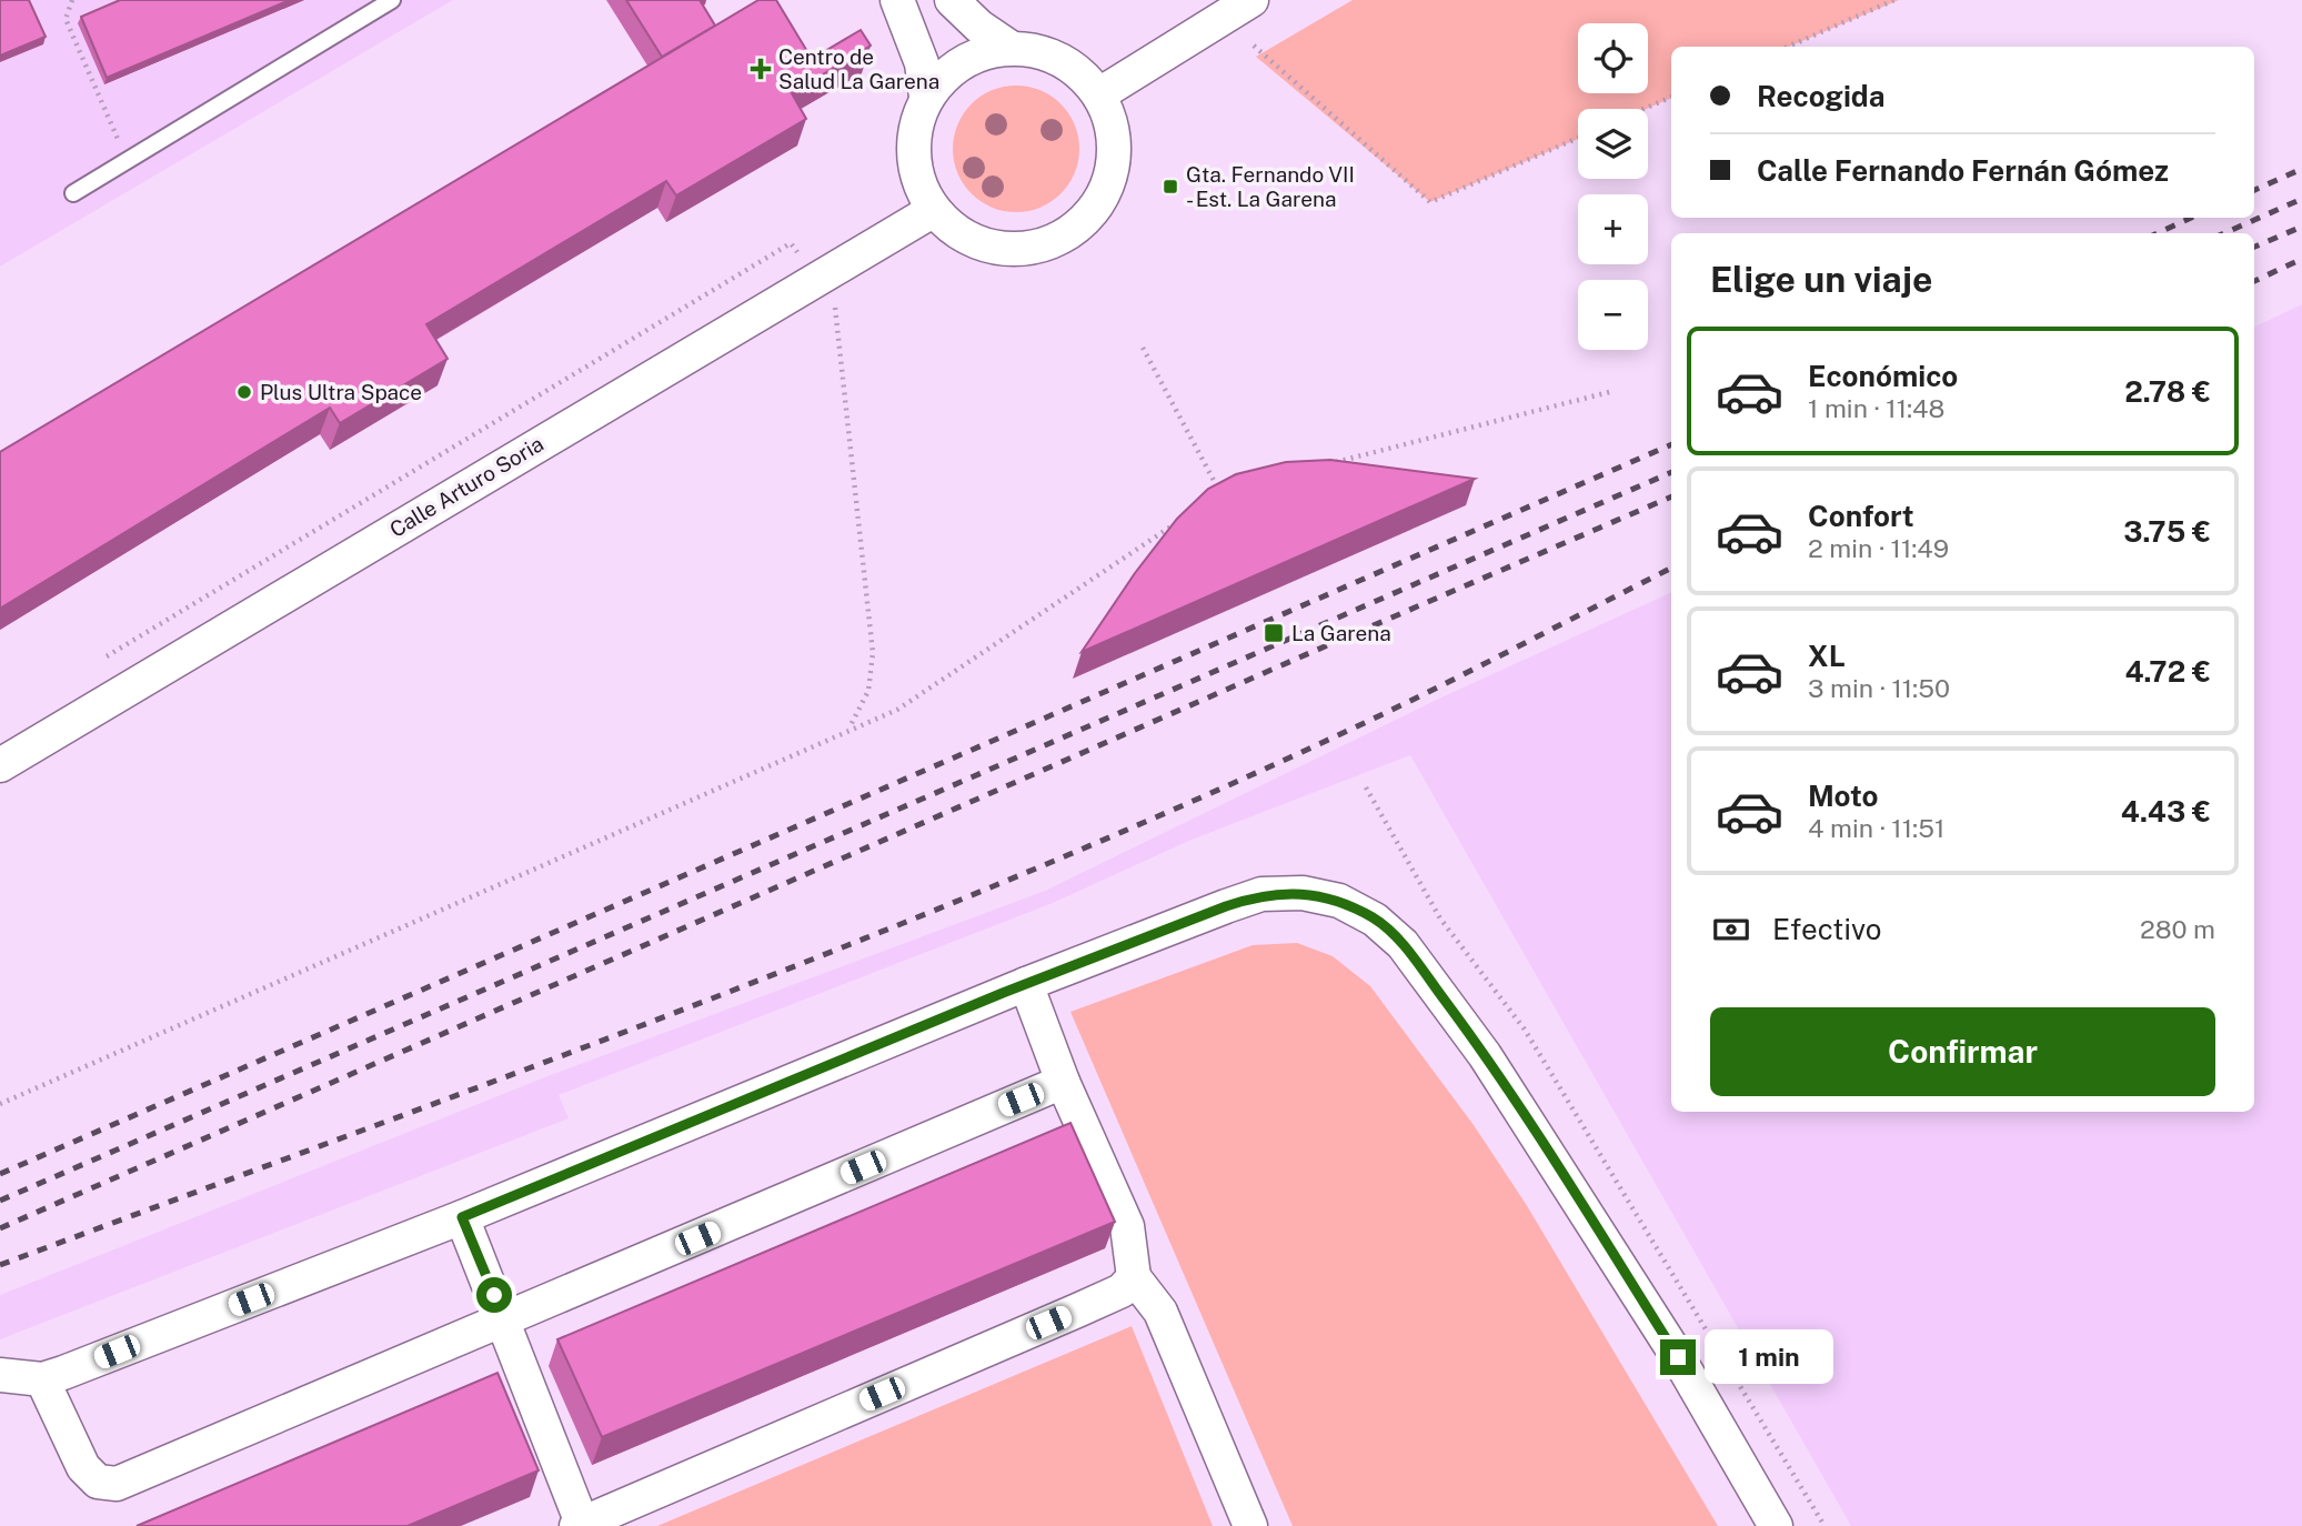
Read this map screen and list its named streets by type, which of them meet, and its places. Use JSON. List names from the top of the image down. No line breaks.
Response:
{"streets":{"street":["Calle Arturo Soria"]},"places":{"health":["Centro de Salud La Garena"],"transit":["Gta. Fernando VII - Est. La Garena","La Garena"],"other":["Plus Ultra Space"]},"page":{"map_buttons":["+","−"],"banner":["Recogida","Calle Fernando Fernán Gómez"],"heading":"Elige un viaje","list":[{"name":"Económico","note":"1 min · 11:48","value":"2.78 €"},{"name":"Confort","note":"2 min · 11:49","value":"3.75 €"},{"name":"XL","note":"3 min · 11:50","value":"4.72 €"},{"name":"Moto","note":"4 min · 11:51","value":"4.43 €"}],"pay":["Efectivo","280 m"],"buttons":"Confirmar","bubble":"1 min"}}
